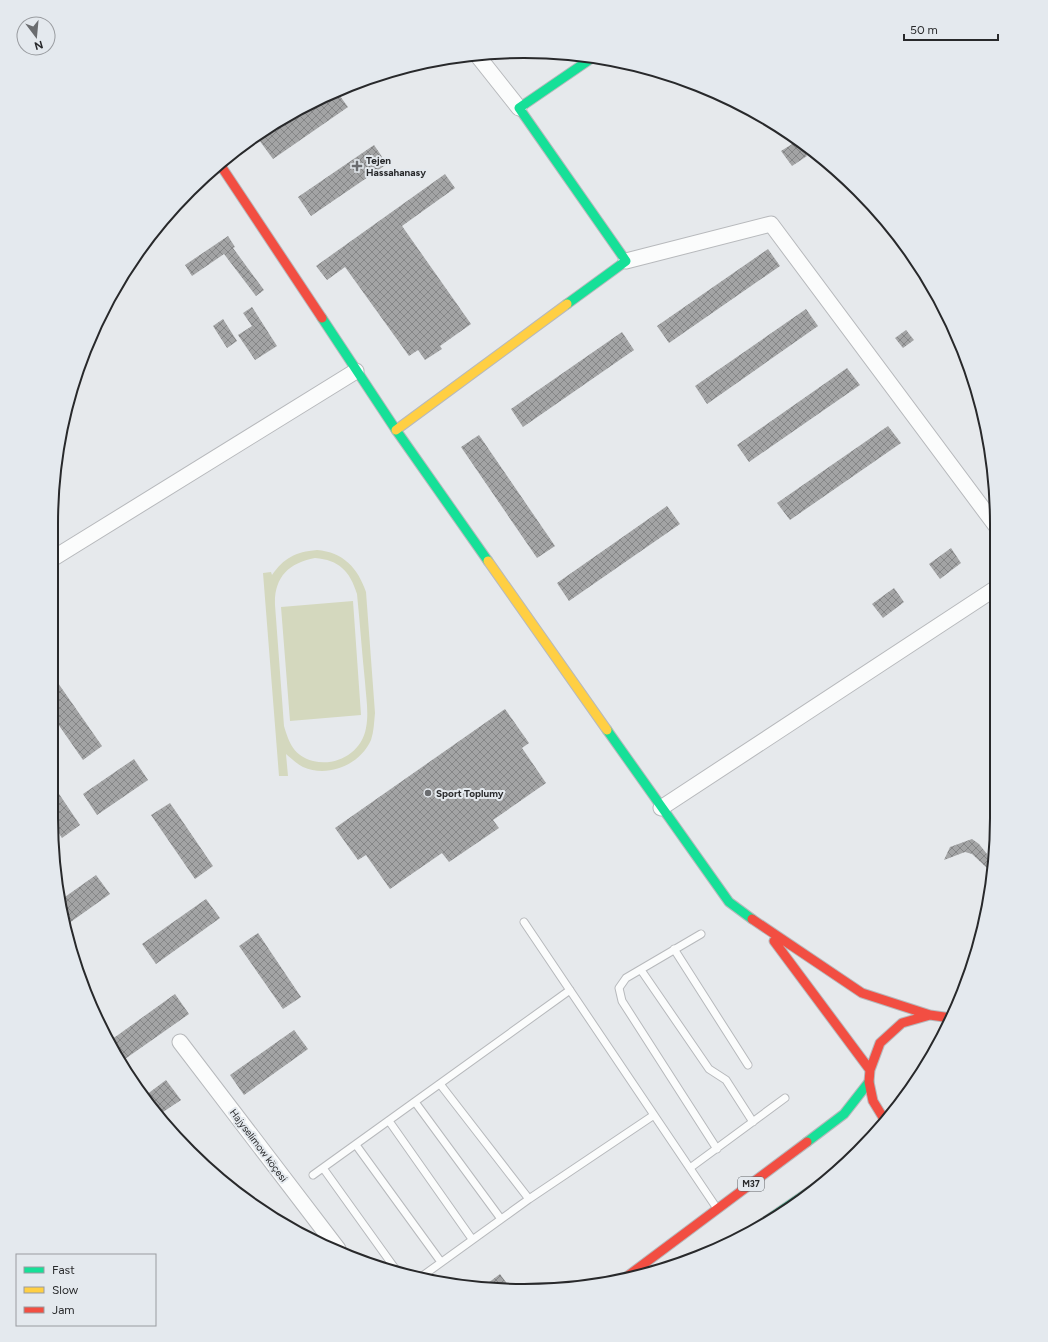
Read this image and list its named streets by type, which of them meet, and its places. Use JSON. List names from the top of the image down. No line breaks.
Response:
{"streets":{"main road":["M37"],"street":["Hajyselimow köçesi"]},"places":{"health":["Tejen Hassahanasy"],"other":["Sport Toplumy"]},"legend":["Fast","Slow","Jam"],"scale_bar":"50 m","north":"bottom"}
